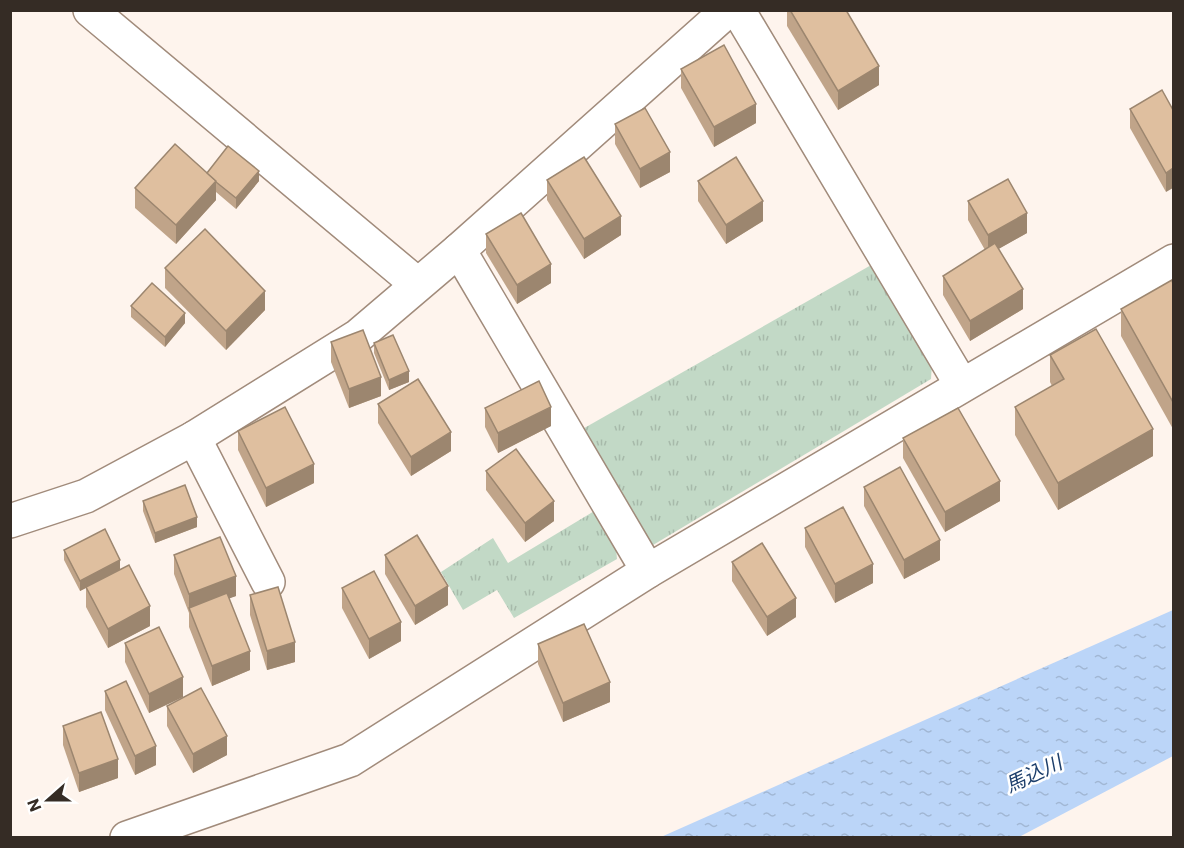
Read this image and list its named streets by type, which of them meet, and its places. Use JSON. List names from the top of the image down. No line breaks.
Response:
{"water":["馬込川"],"north":"left"}
